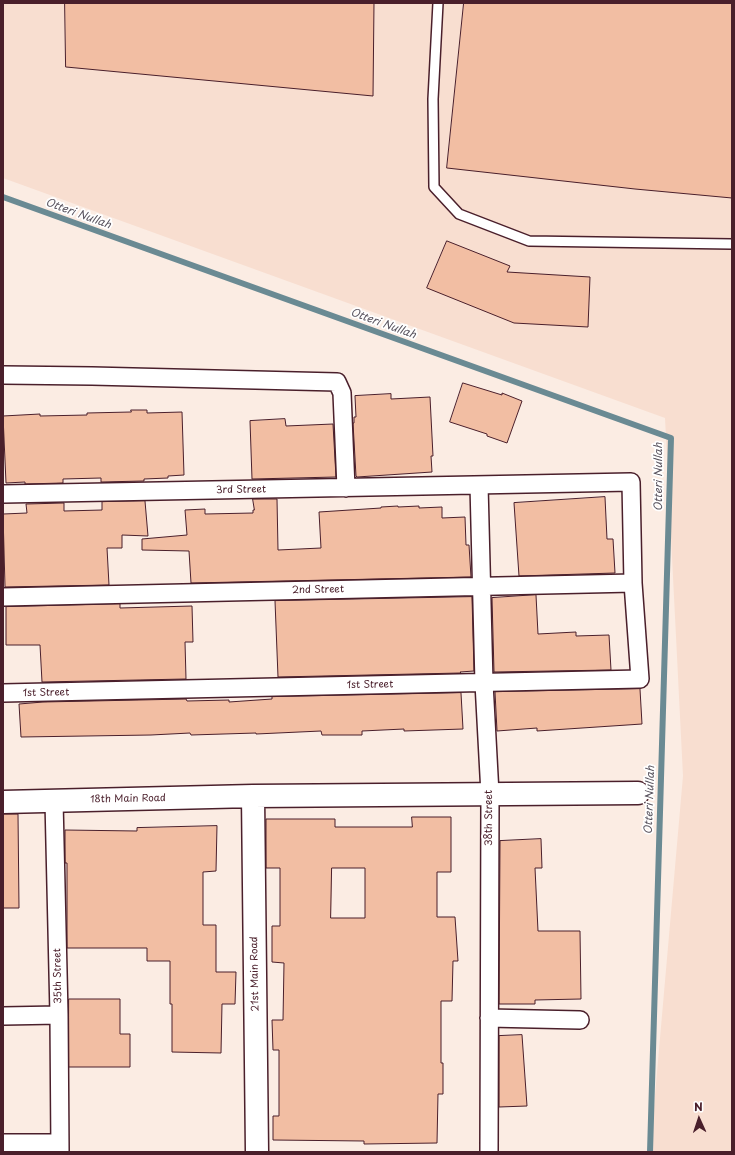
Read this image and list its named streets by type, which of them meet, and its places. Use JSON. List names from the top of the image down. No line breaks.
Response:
{"streets":{"street":["3rd Street","2nd Street","1st Street","18th Main Road","38th Street","21st Main Road","35th Street"]},"crossings":[["3rd Street","2nd Street"],["3rd Street","1st Street"],["3rd Street","38th Street"],["2nd Street","1st Street"],["2nd Street","38th Street"],["1st Street","38th Street"],["18th Main Road","38th Street"],["18th Main Road","21st Main Road"],["18th Main Road","35th Street"]],"water":["Otteri Nullah"],"north":"top"}
